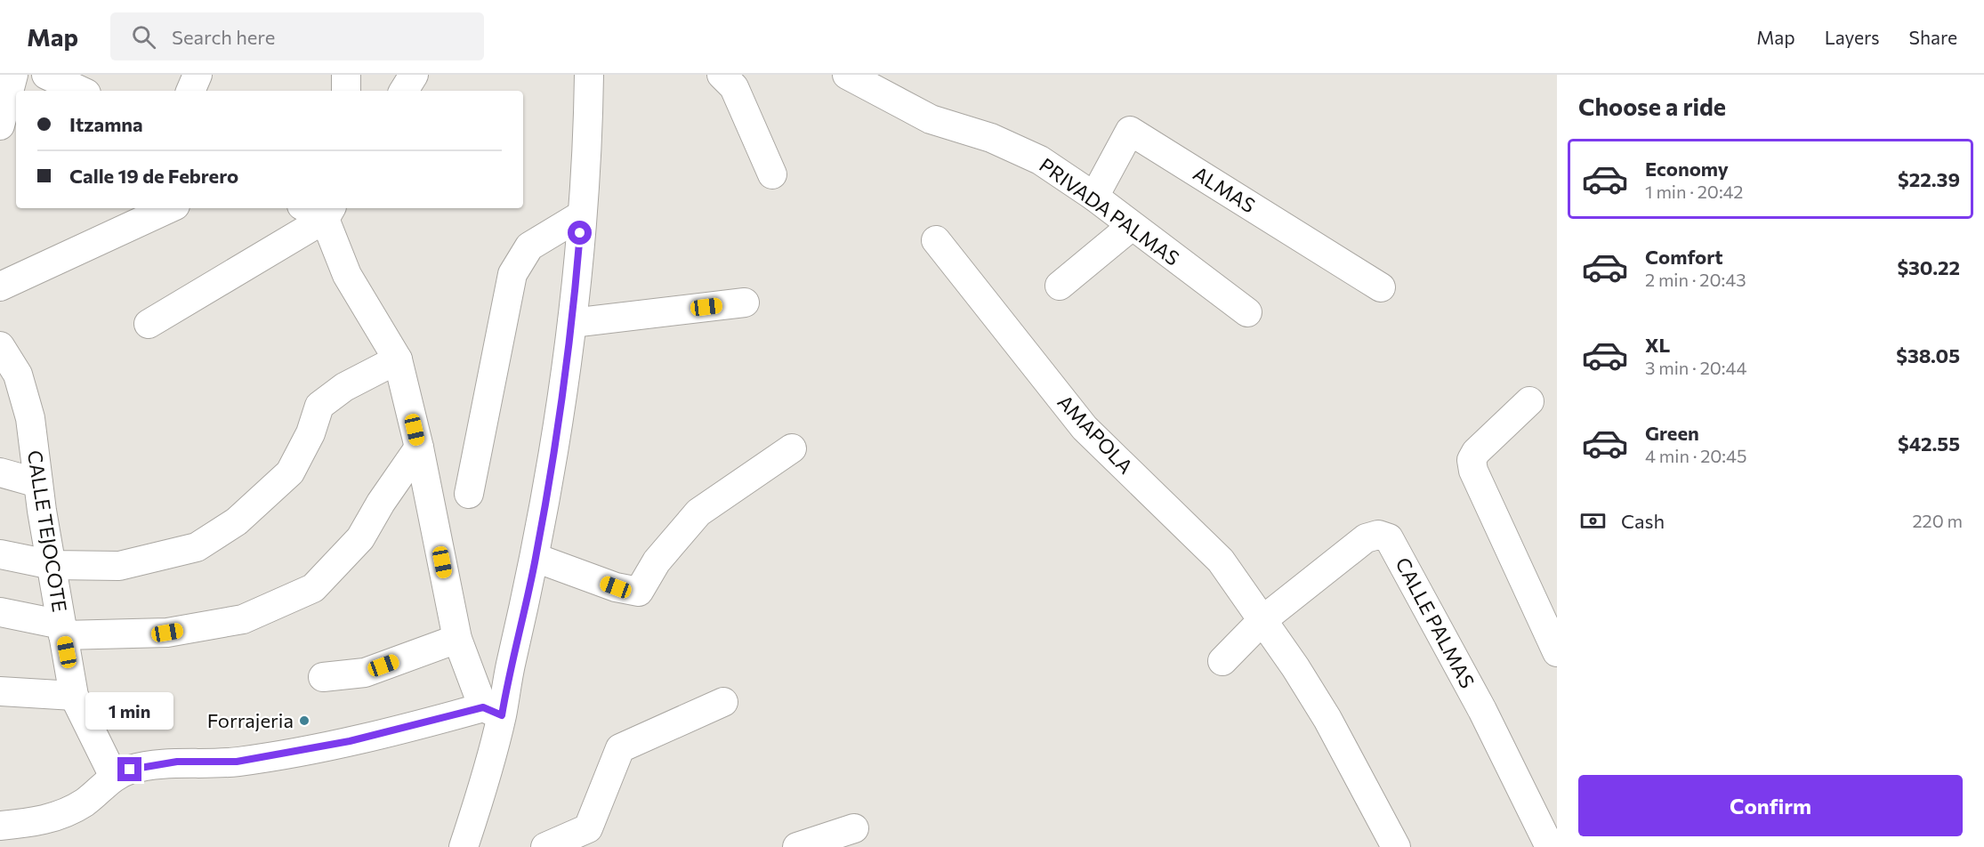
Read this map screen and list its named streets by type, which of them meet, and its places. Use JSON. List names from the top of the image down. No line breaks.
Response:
{"streets":{"street":["ALMAS","PRIVADA PALMAS","AMAPOLA","CALLE TEJOCOTE","CALLE PALMAS"]},"crossings":[["ALMAS","PRIVADA PALMAS"],["AMAPOLA","CALLE PALMAS"]],"places":["Forrajeria"],"page":{"header":"Map","search":"Search here","nav":["Map","Layers","Share"],"heading":"Choose a ride","banner":["Itzamna","Calle 19 de Febrero"],"list":[{"name":"Economy","note":"1 min · 20:42","value":"$22.39"},{"name":"Comfort","note":"2 min · 20:43","value":"$30.22"},{"name":"XL","note":"3 min · 20:44","value":"$38.05"},{"name":"Green","note":"4 min · 20:45","value":"$42.55"}],"pay":["Cash","220 m"],"bubble":"1 min","buttons":"Confirm"}}
